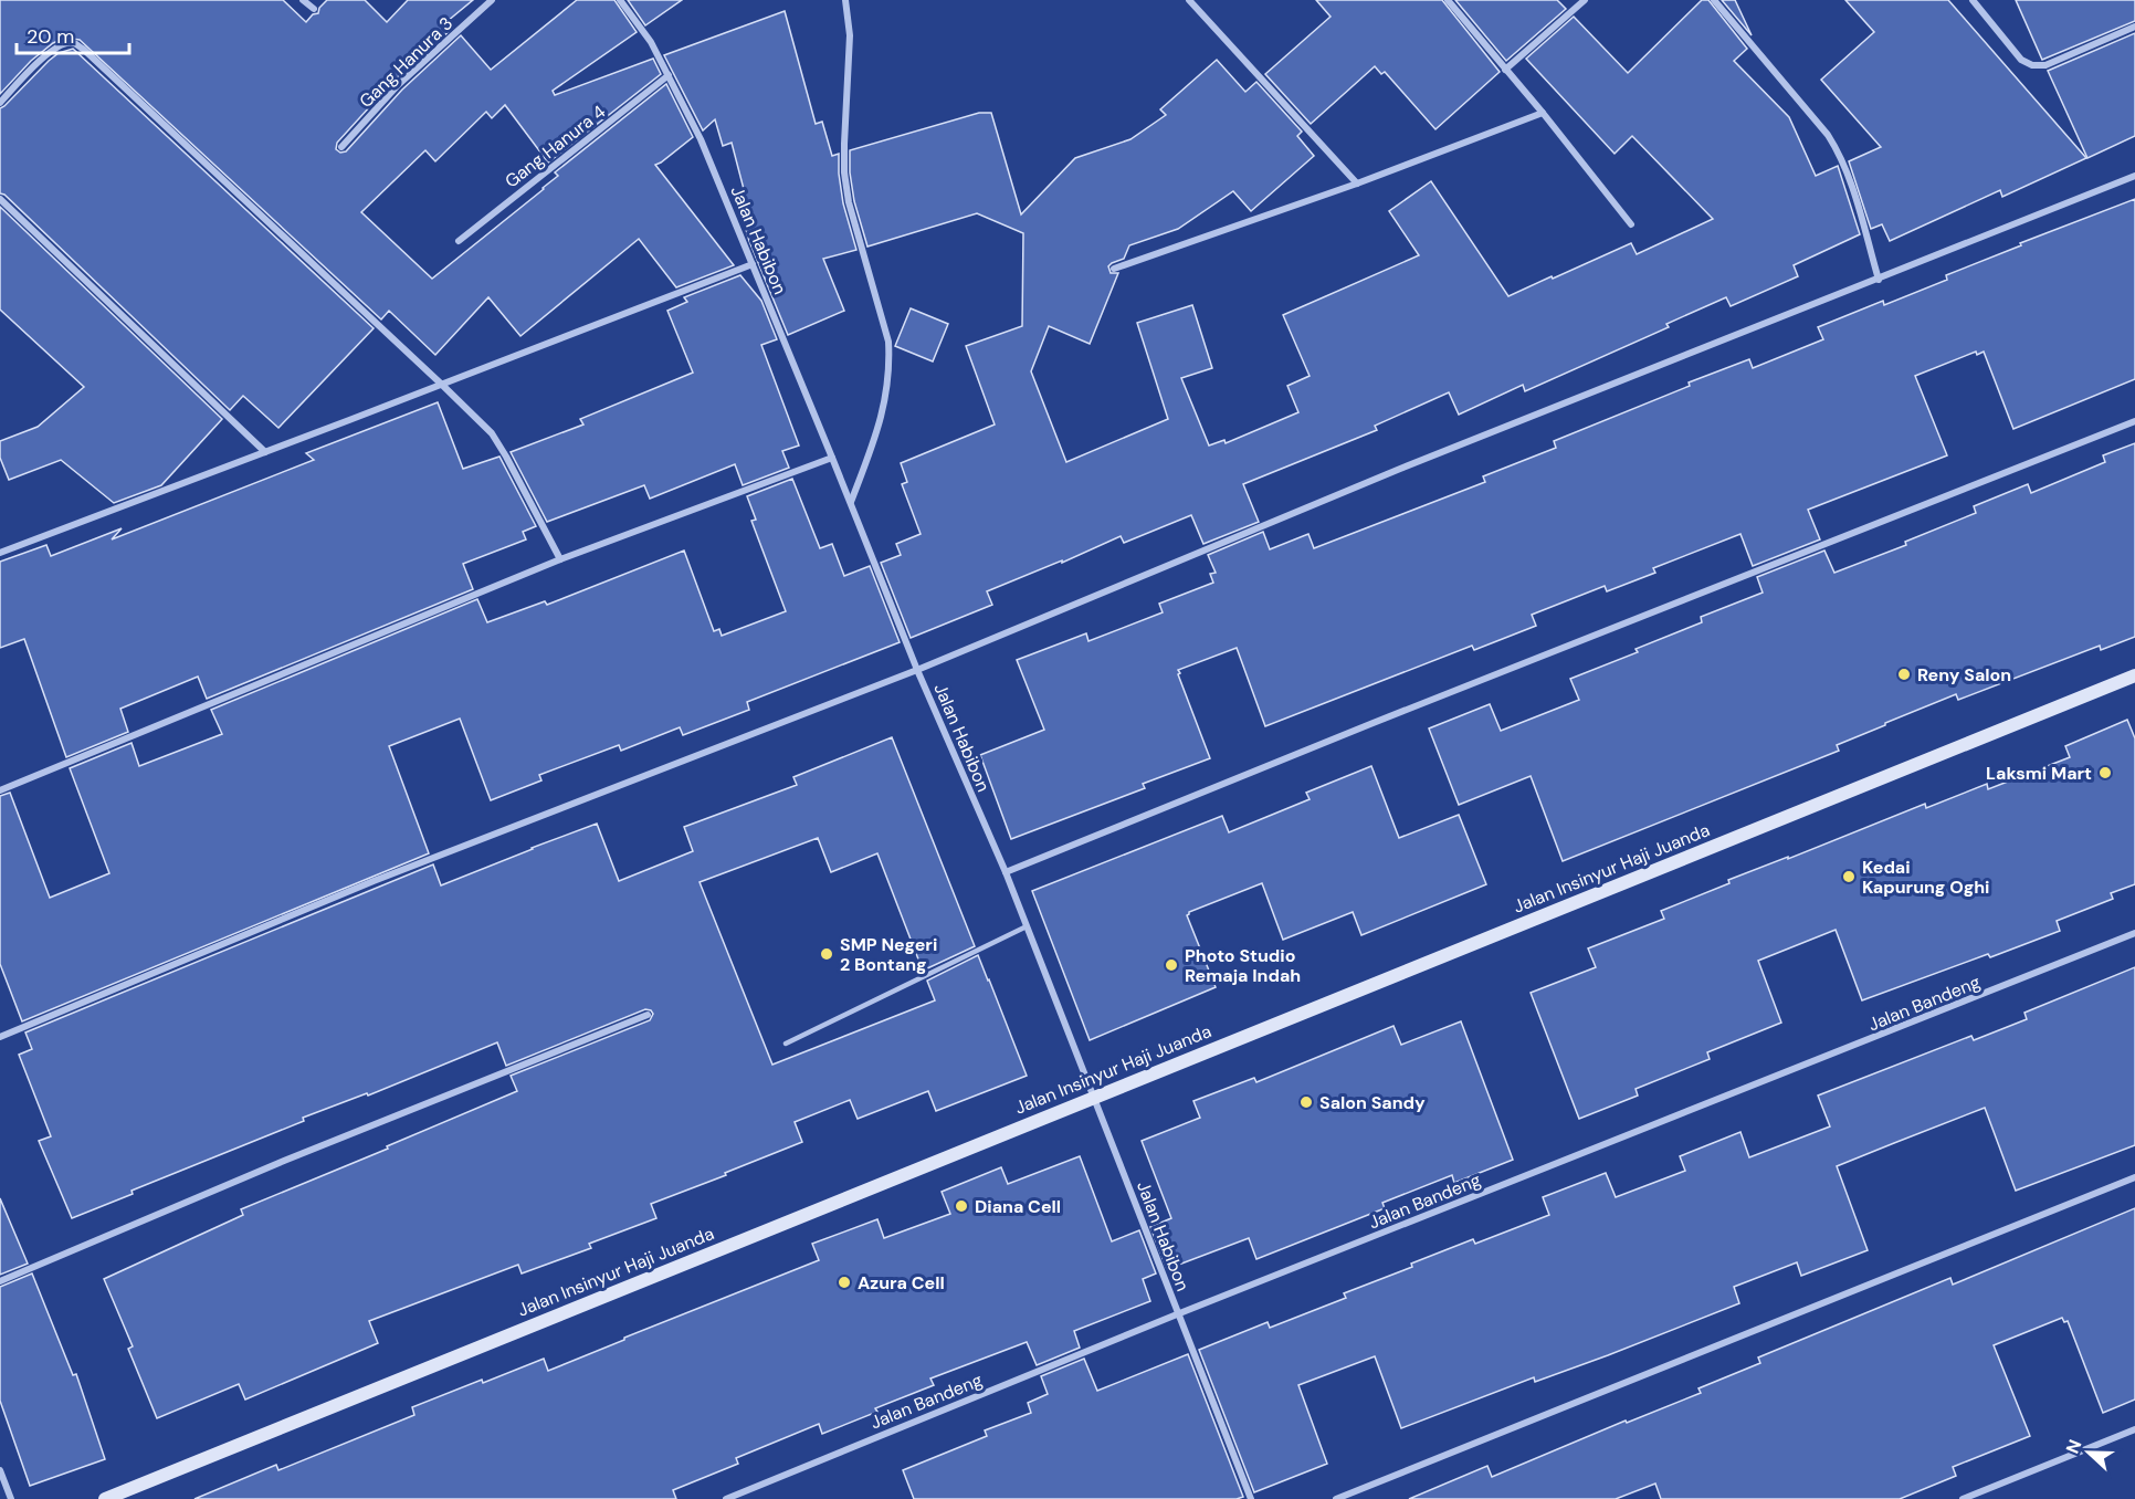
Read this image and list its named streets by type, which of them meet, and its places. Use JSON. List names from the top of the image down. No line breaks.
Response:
{"streets":{"street":["Gang Hanura 3","Gang Hanura 4","Jalan Habibon","Jalan Insinyur Haji Juanda","Jalan Bandeng"]},"crossings":[["Gang Hanura 4","Jalan Habibon"],["Jalan Habibon","Jalan Insinyur Haji Juanda"],["Jalan Habibon","Jalan Bandeng"]],"places":["Reny Salon","Laksmi Mart","Kedai Kapurung Oghi","SMP Negeri 2 Bontang","Photo Studio Remaja Indah","Salon Sandy","Diana Cell","Azura Cell"],"scale_bar":"20 m","north":"left"}
